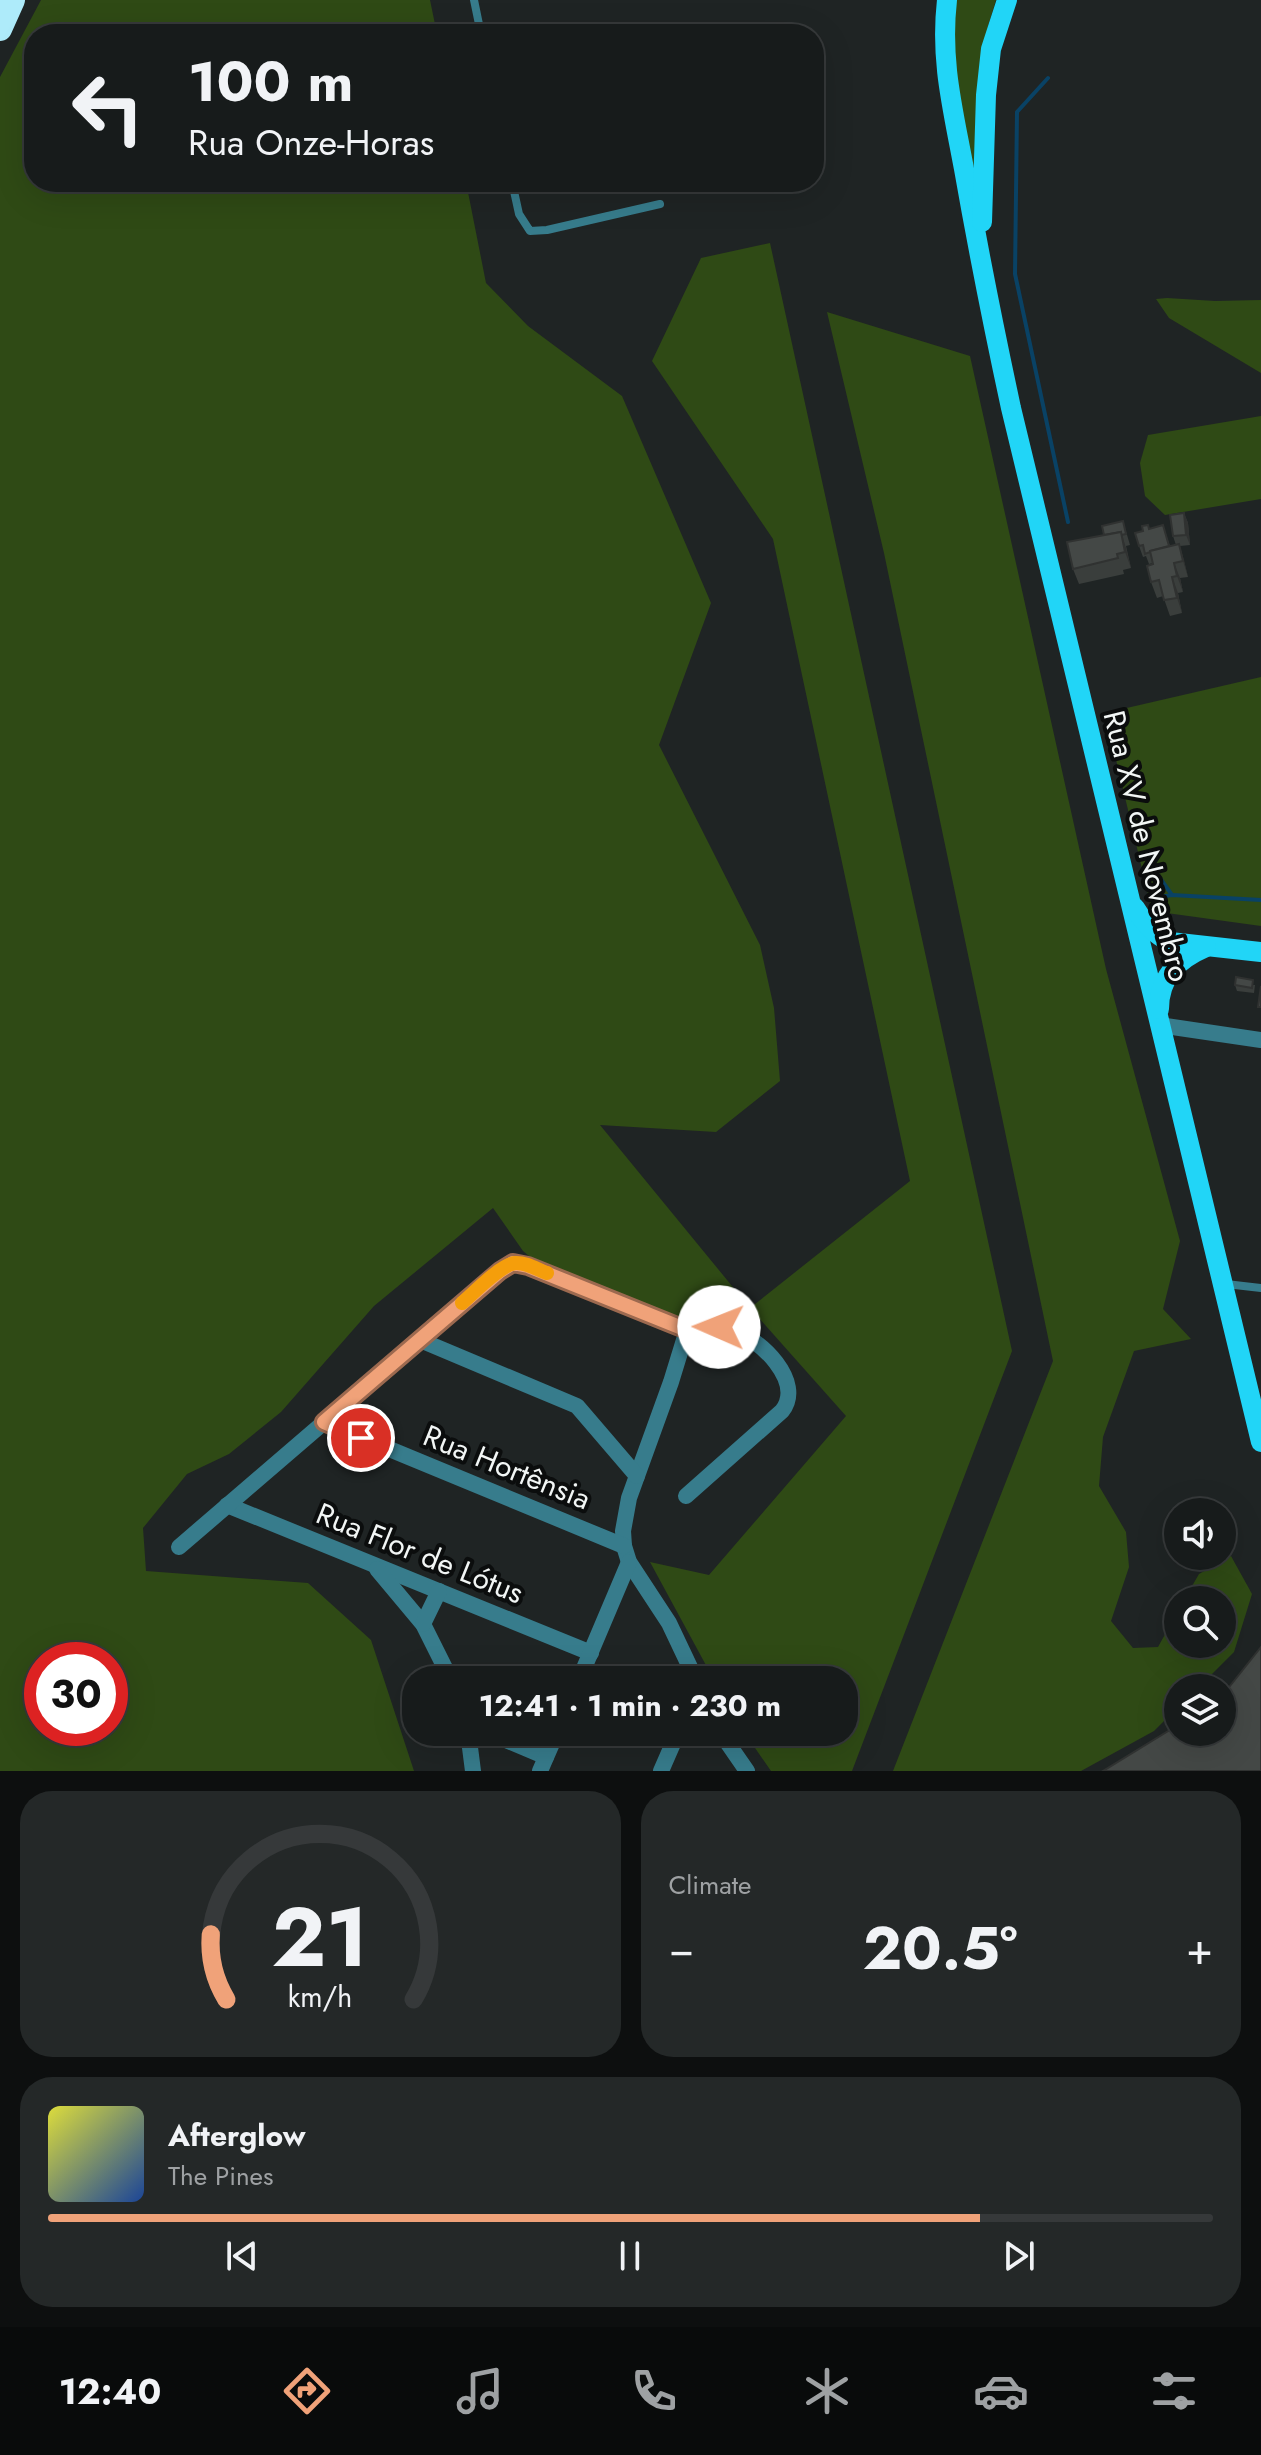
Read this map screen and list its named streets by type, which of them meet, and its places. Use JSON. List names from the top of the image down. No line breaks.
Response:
{"streets":{"main road":["Rua XV de Novembro"],"street":["Rua Hortênsia","Rua Flor de Lótus"]},"page":{"turn":["100 m","Rua Onze-Horas"],"limit":"30","trip":"12:41 · 1 min · 230 m","tile":"Climate","heat":["−","20.5°","+"],"song":["Afterglow","The Pines"],"tabs":"12:40","gauge":["21","km/h"]}}
